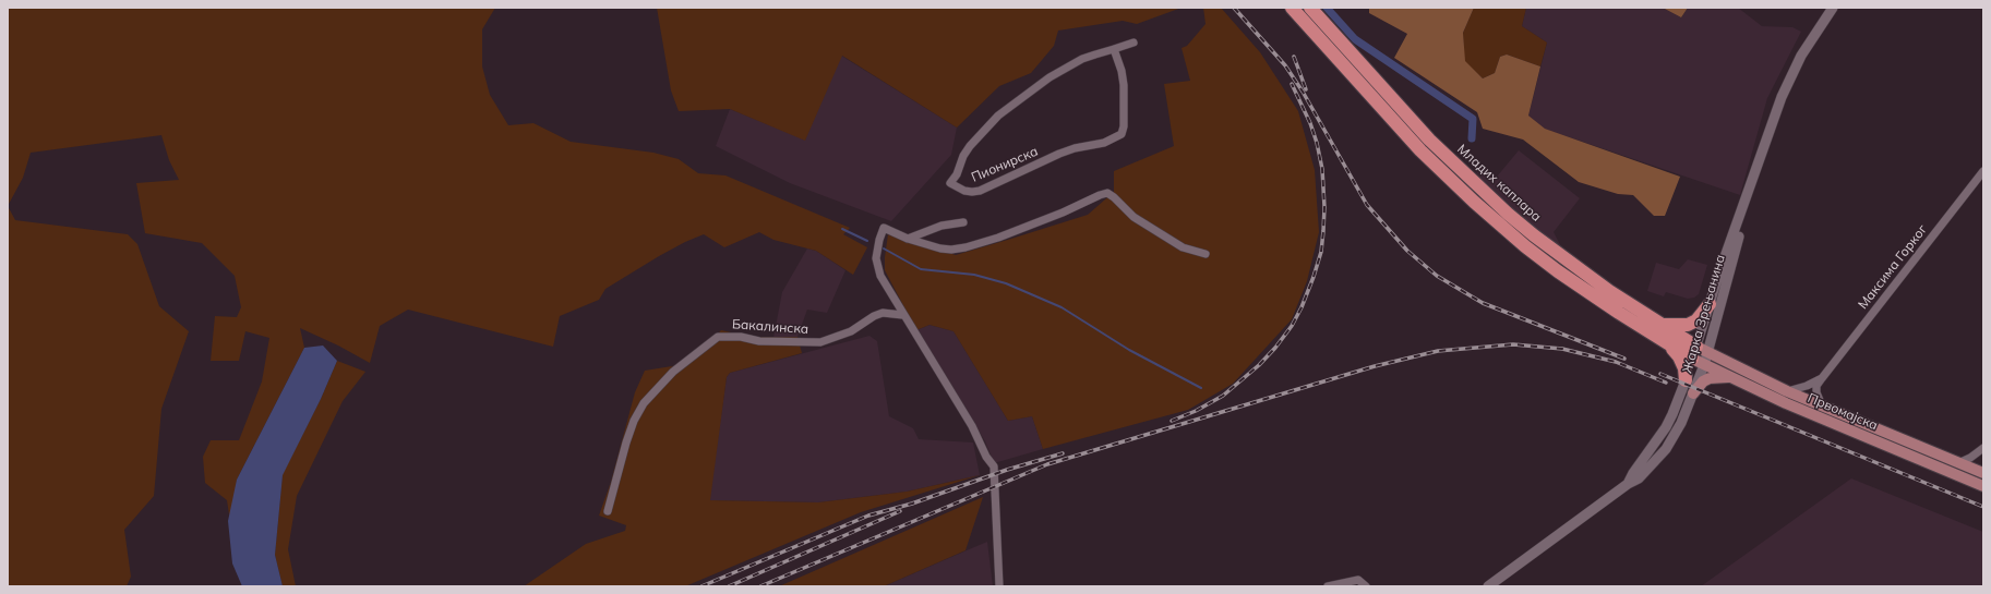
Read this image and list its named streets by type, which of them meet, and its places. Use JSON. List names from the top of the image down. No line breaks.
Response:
{"streets":{"highway":["Младих каплара"],"main road":["Првомајска"],"street":["Пионирска","Максима Горког","Жарка Зрењанина","Бакалинска"]},"crossings":[["Младих каплара","Жарка Зрењанина"],["Младих каплара","Првомајска"],["Жарка Зрењанина","Првомајска"]]}
